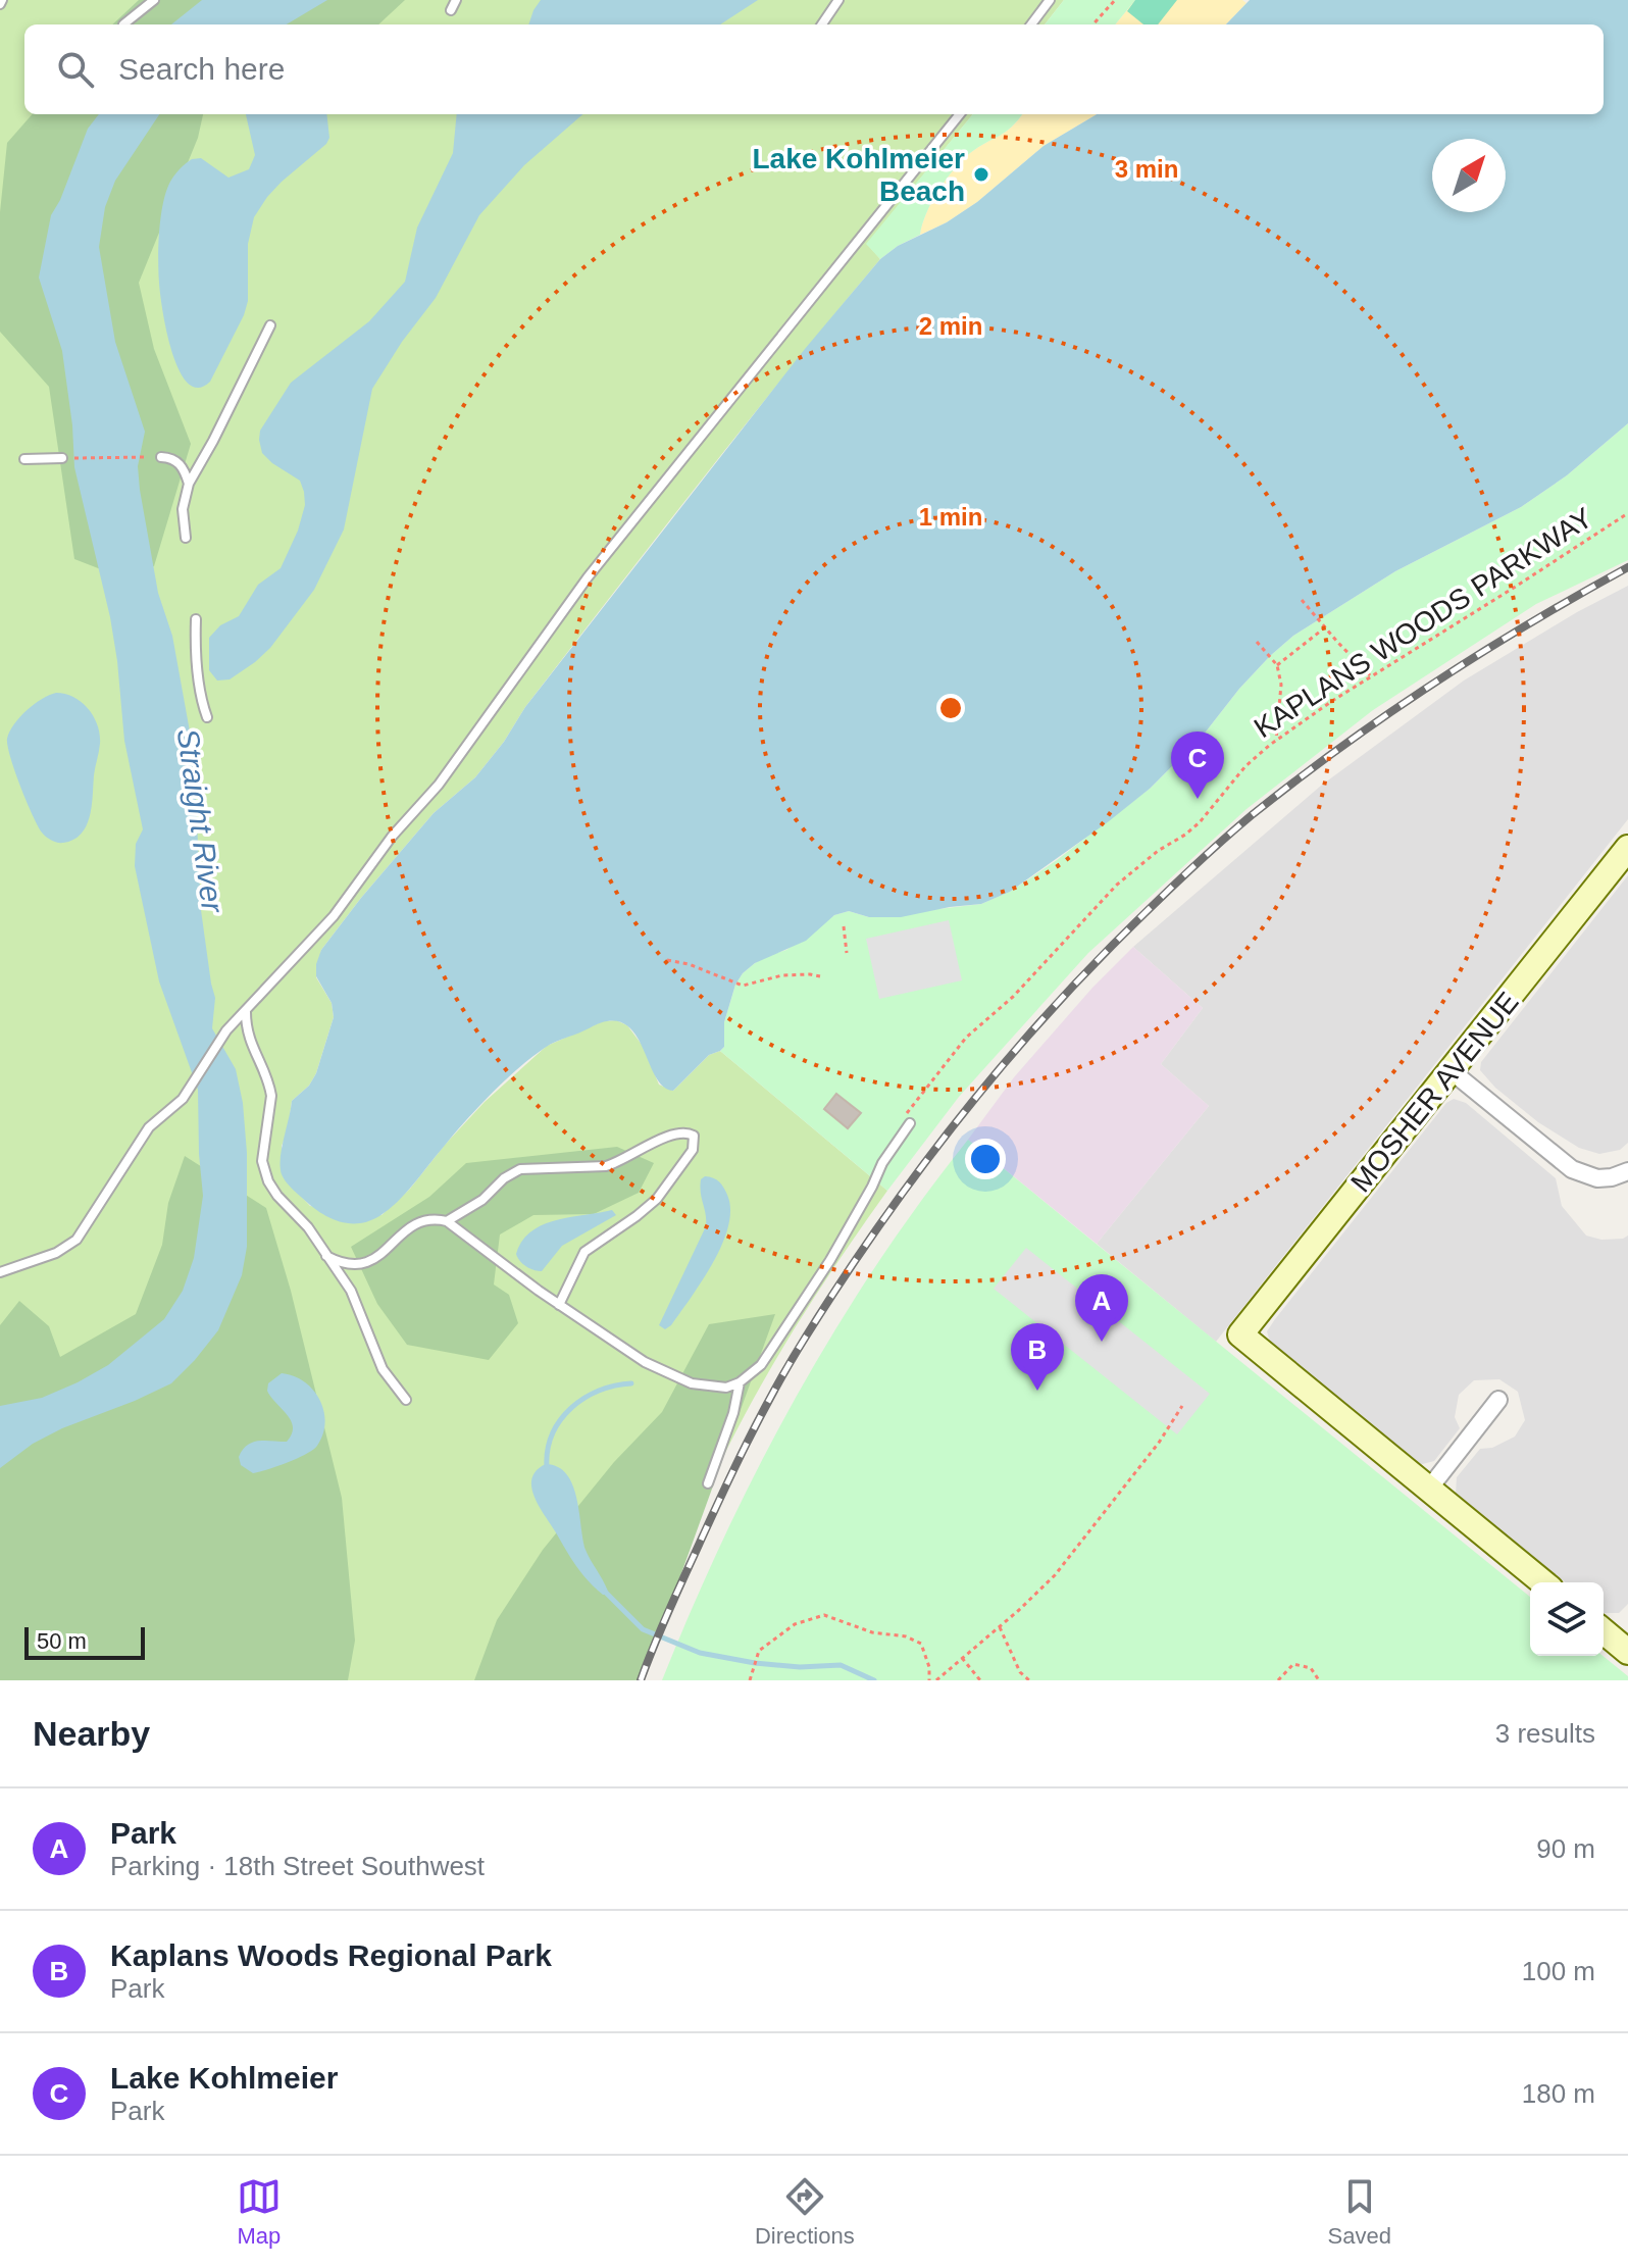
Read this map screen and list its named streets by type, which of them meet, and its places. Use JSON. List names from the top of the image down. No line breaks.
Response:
{"streets":{"street":["MOSHER AVENUE"],"path":["KAPLANS WOODS PARKWAY"]},"water":["Straight River"],"places":["Lake Kohlmeier Beach"],"scale_bar":"50 m","north":"top right","page":{"search":"Search here","pins":["C","A","B"],"scale":"50 m","heading":["Nearby","3 results"],"list":[{"mark":"A","name":"Park","note":"Parking · 18th Street Southwest","value":"90 m"},{"mark":"B","name":"Kaplans Woods Regional Park","note":"Park","value":"100 m"},{"mark":"C","name":"Lake Kohlmeier","note":"Park","value":"180 m"}],"nav":["Map","Directions","Saved"]},"rings":["3 min","2 min","1 min"]}
